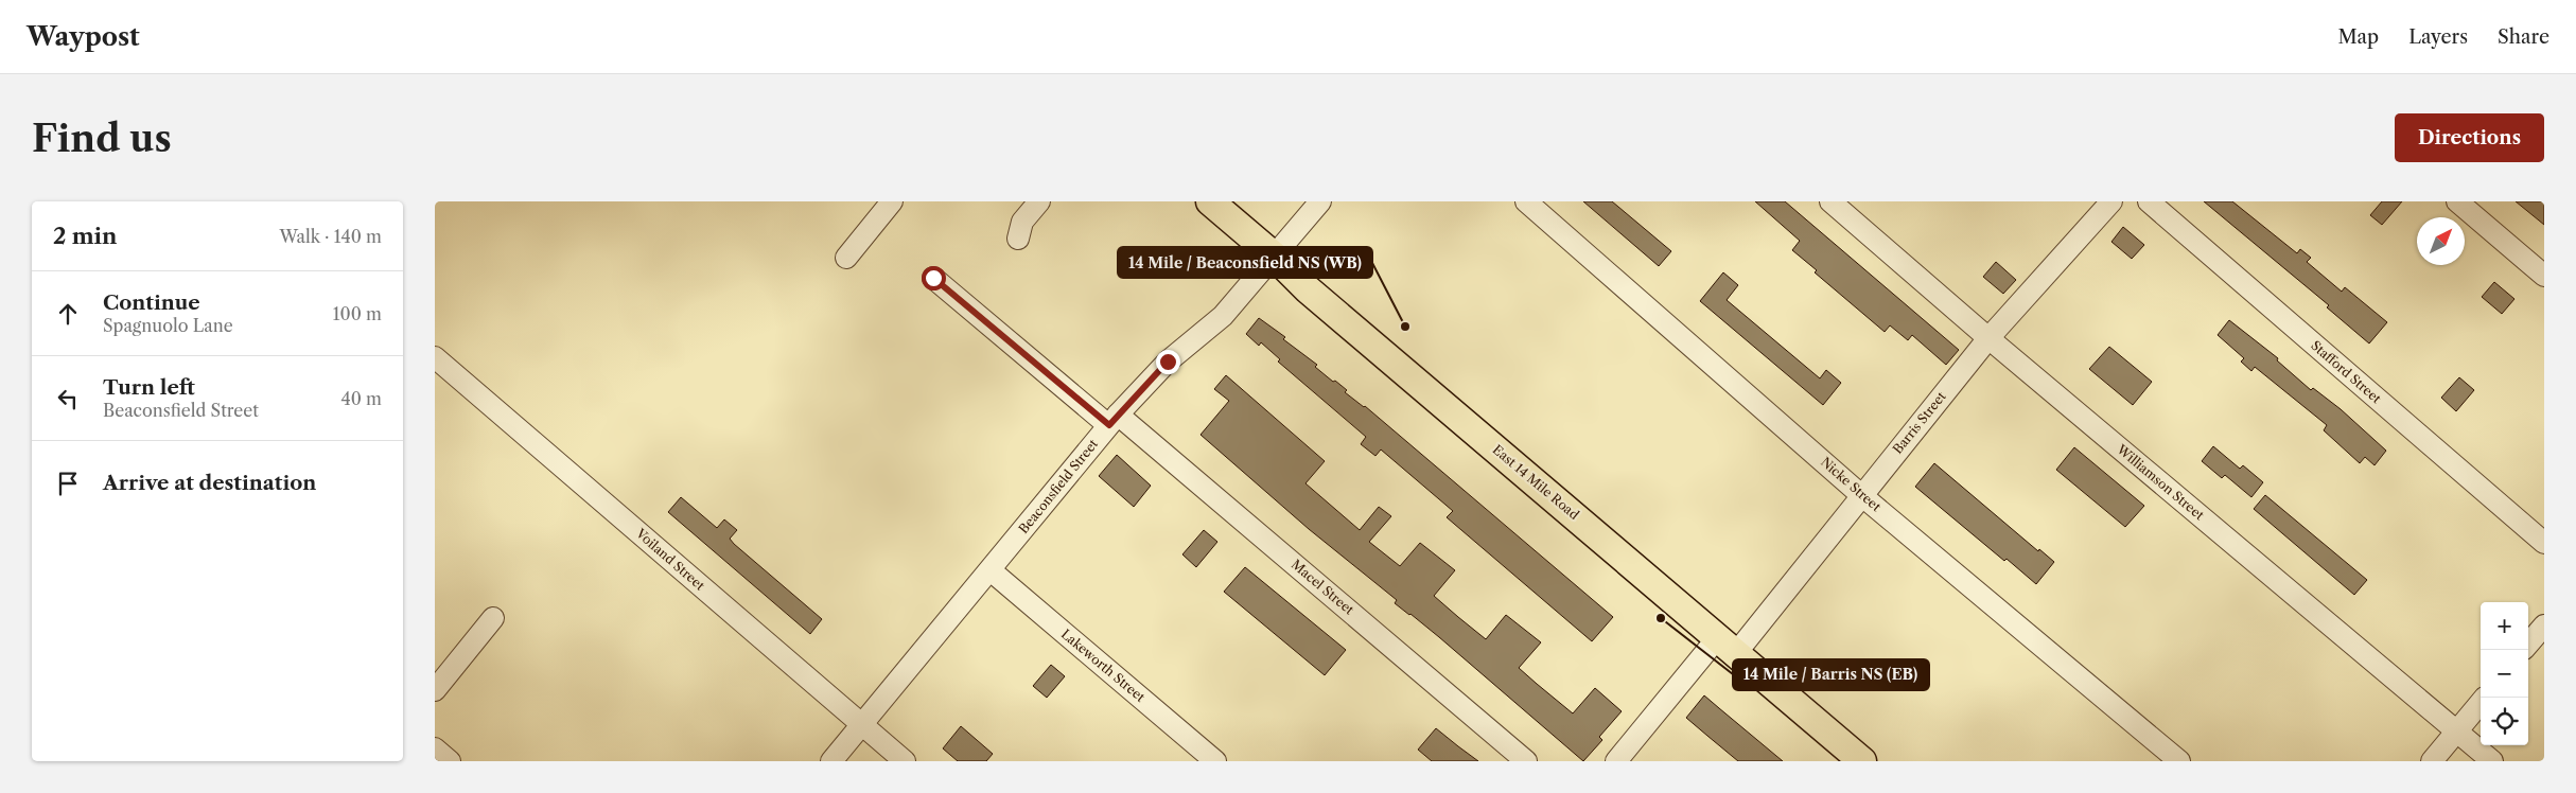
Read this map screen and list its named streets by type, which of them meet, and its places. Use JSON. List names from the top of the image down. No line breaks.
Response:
{"streets":{"main road":["East 14 Mile Road"],"street":["Stafford Street","Barris Street","Williamson Street","Nicke Street","Beaconsfield Street","Voiland Street","Macel Street","Lakeworth Street"]},"crossings":[["Barris Street","East 14 Mile Road"],["Barris Street","Williamson Street"],["Barris Street","Nicke Street"],["East 14 Mile Road","Beaconsfield Street"],["Beaconsfield Street","Voiland Street"],["Beaconsfield Street","Macel Street"],["Beaconsfield Street","Lakeworth Street"]],"places":["14 Mile / Beaconsfield NS (WB)","14 Mile / Barris NS (EB)"],"north":"top right","page":{"header":"Waypost","nav":["Map","Layers","Share"],"buttons":"Directions","title":"Find us","heading":["2 min","Walk · 140 m"],"list":[["Continue","Spagnuolo Lane","100 m"],["Turn left","Beaconsfield Street","40 m"],"Arrive at destination"],"map_buttons":["+","−"]}}
